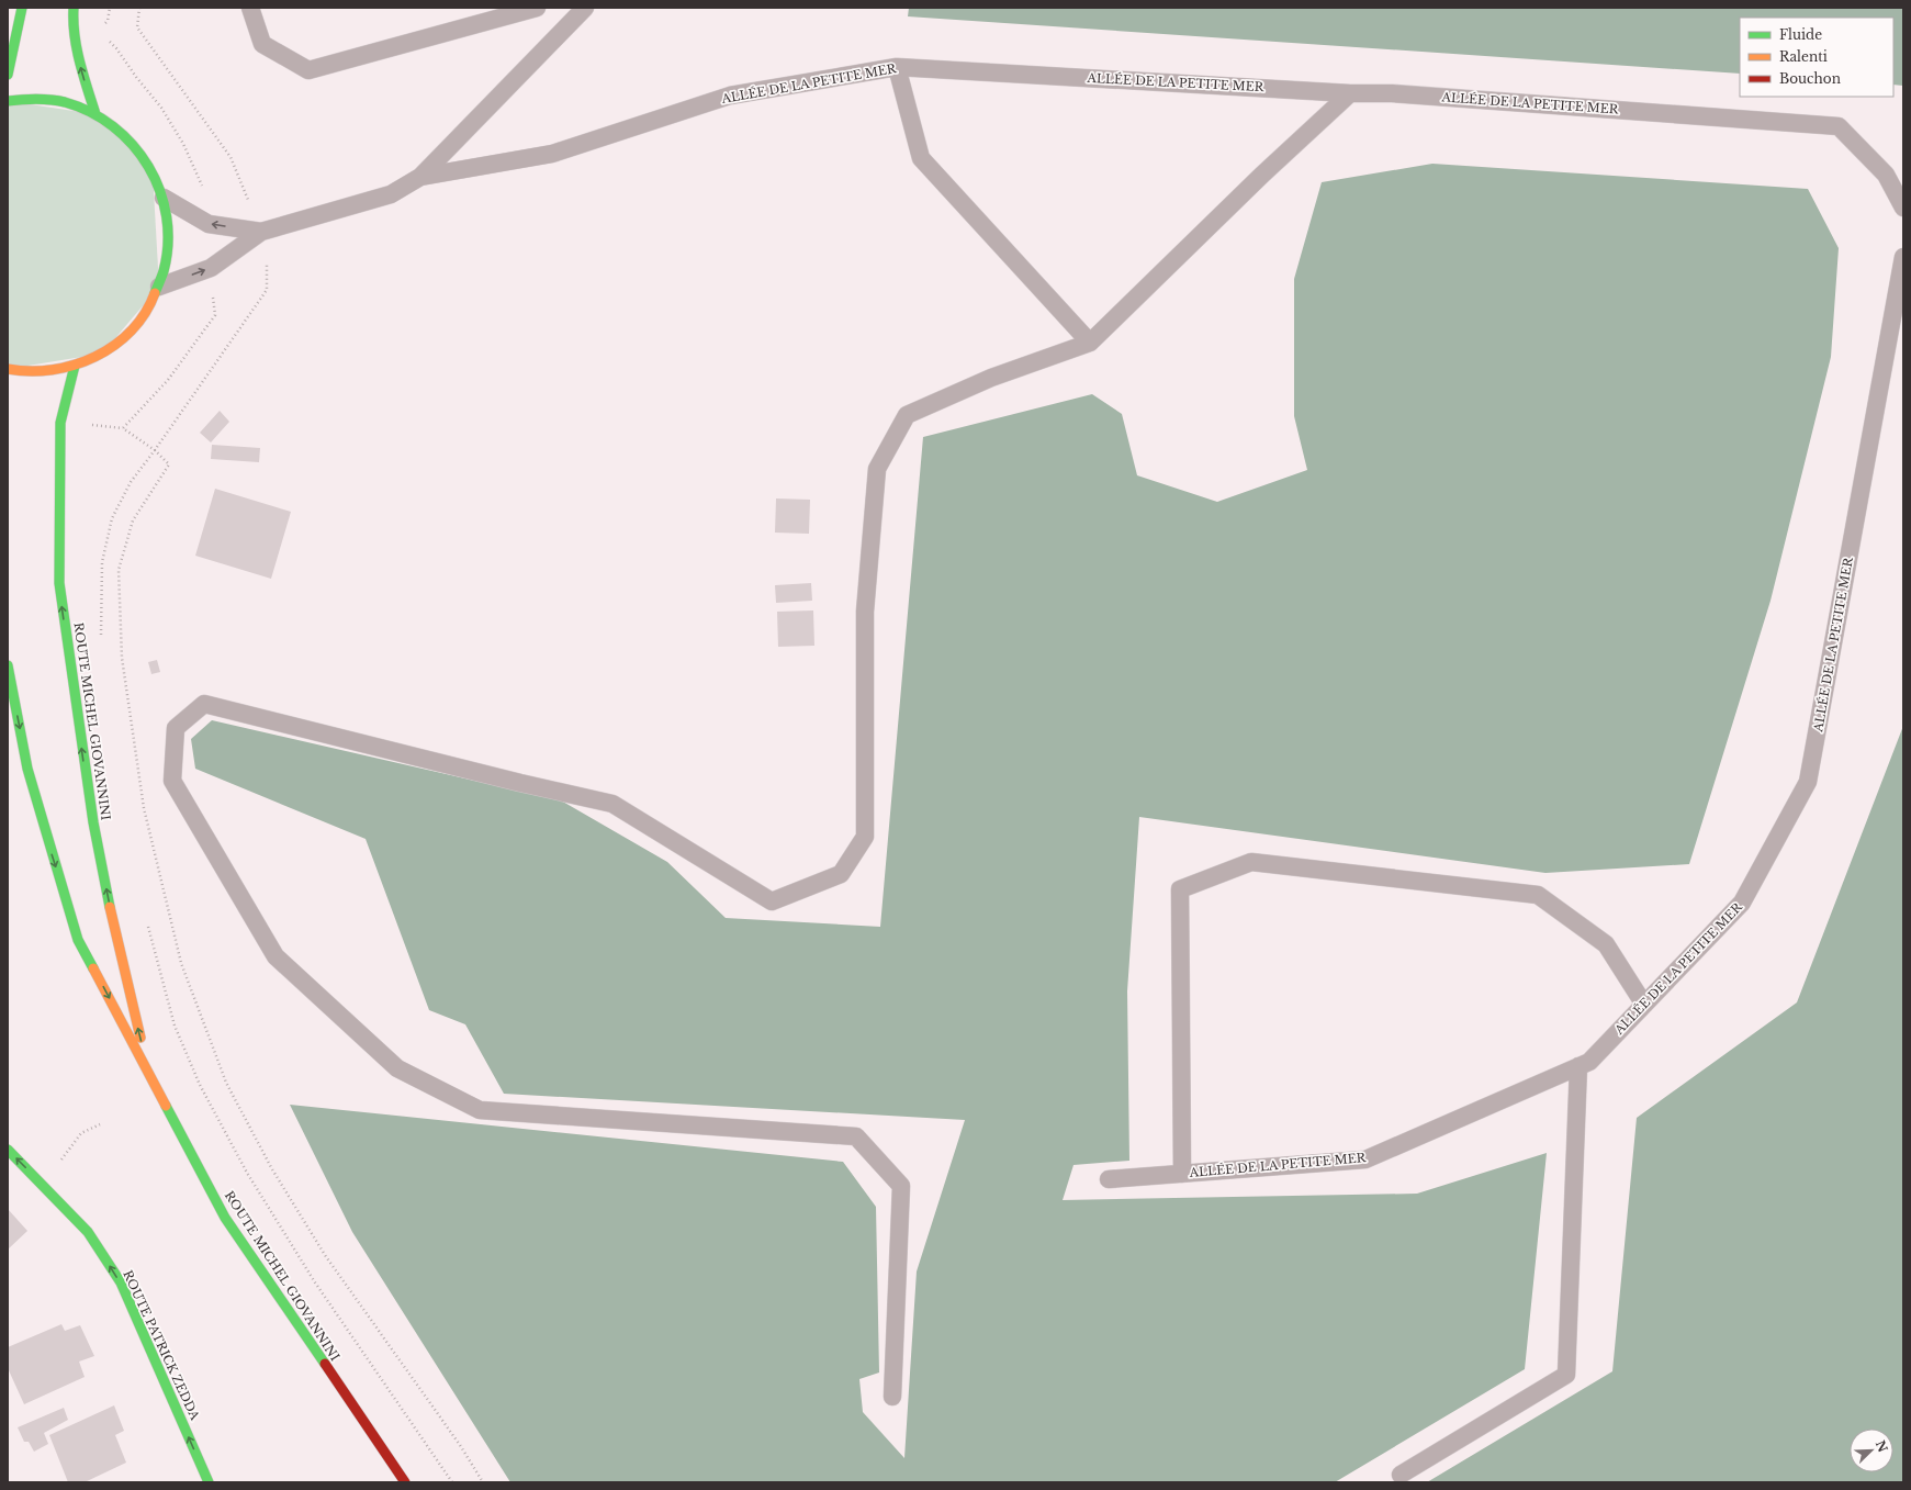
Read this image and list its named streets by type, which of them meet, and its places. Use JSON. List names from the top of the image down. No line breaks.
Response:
{"streets":{"main road":["ROUTE MICHEL GIOVANNINI","ROUTE PATRICK ZEDDA"],"lane":["ALLÉE DE LA PETITE MER"]},"one_way":["ROUTE PATRICK ZEDDA"],"legend":["Fluide","Ralenti","Bouchon"],"north":"top right"}
